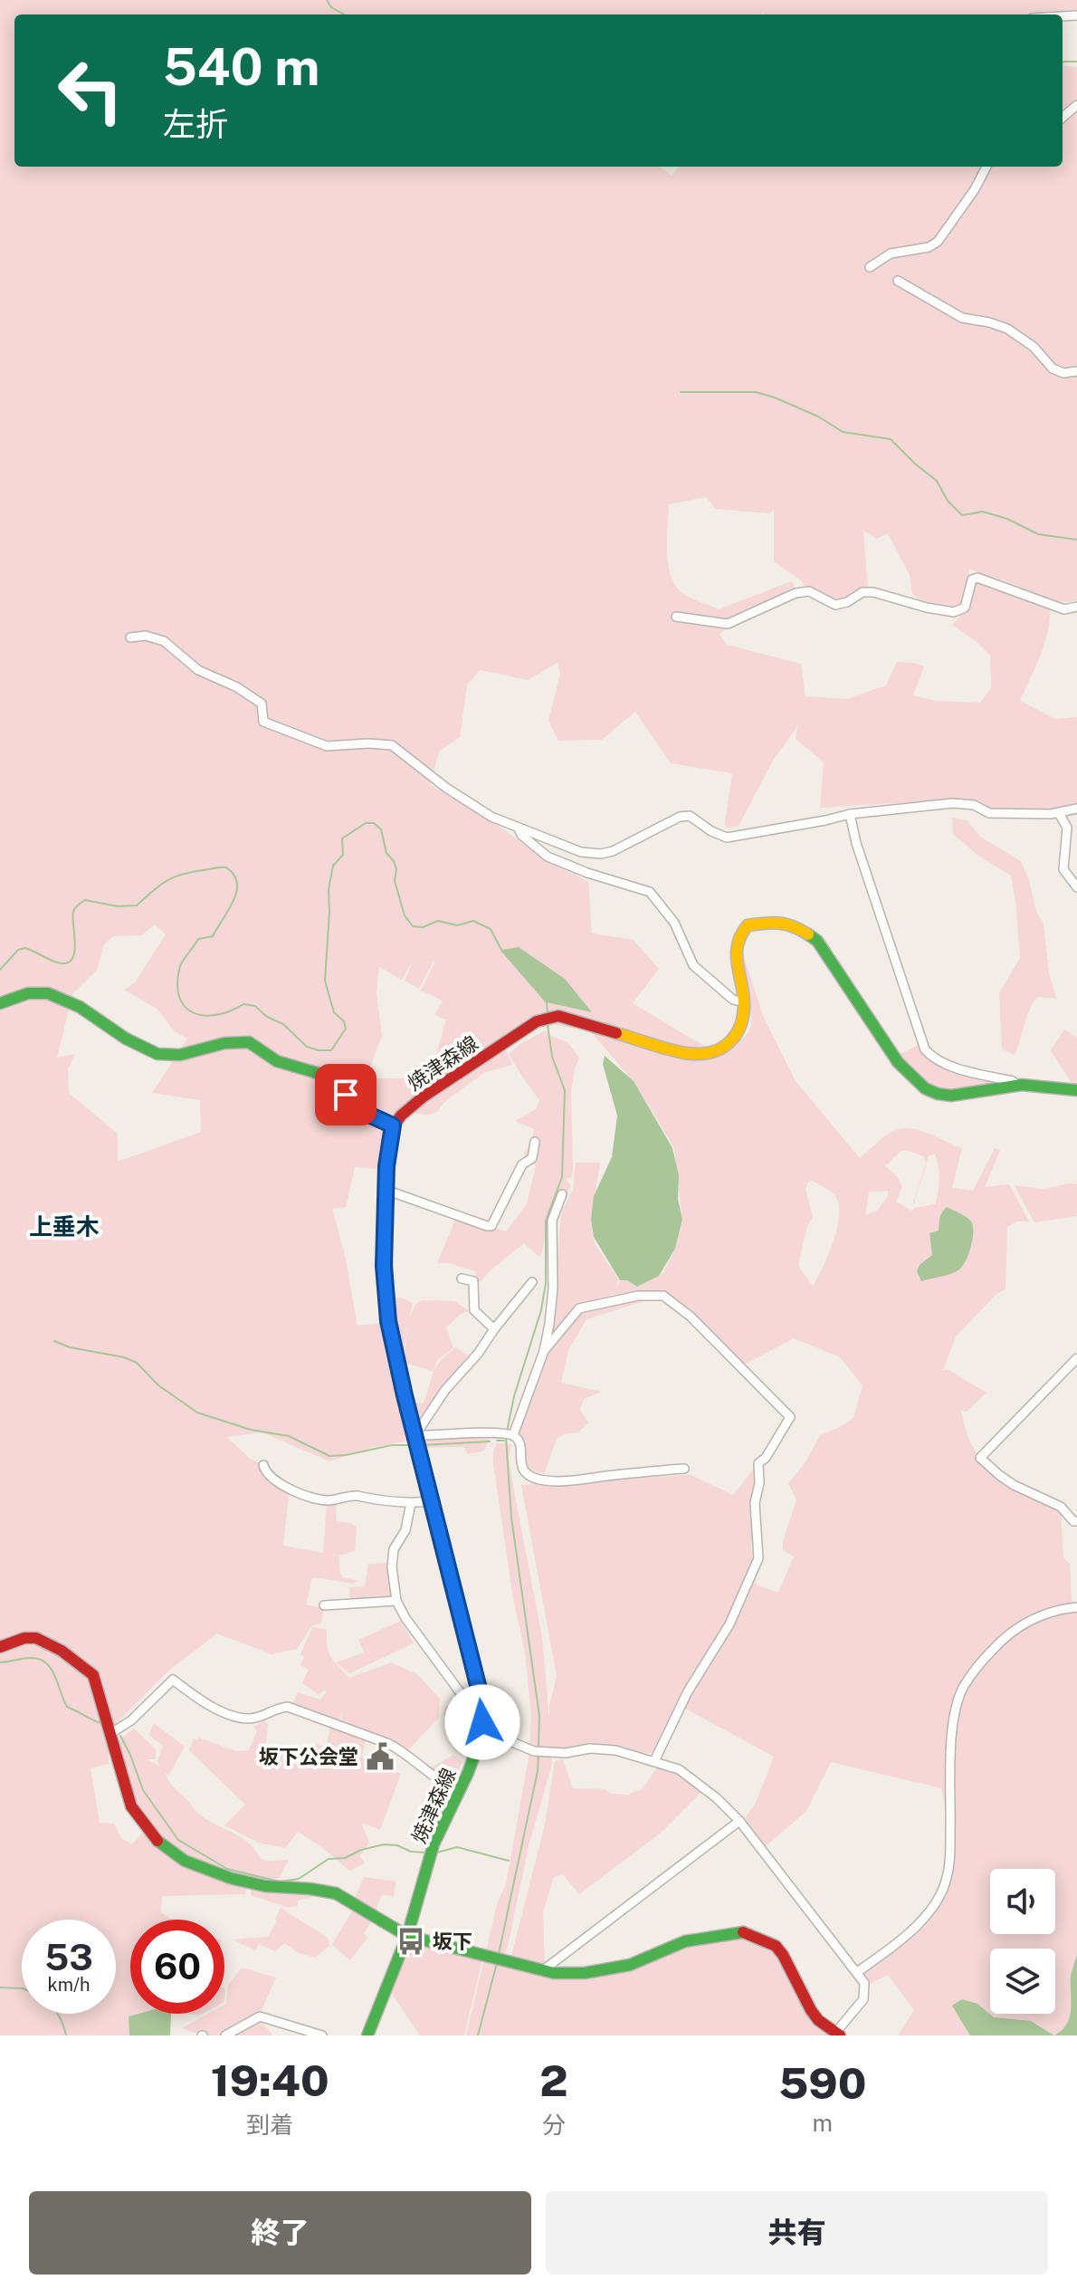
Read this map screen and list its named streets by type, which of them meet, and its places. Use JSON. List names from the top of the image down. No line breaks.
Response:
{"streets":{"main road":["焼津森線"]},"districts":["上垂木"],"places":{"public building":["坂下公会堂"],"bus stop":["坂下"]},"page":{"turn":["540 m","左折"],"speed":"53 km/h","limit":"60","eta":["19:40","到着","2","分","590","m"],"buttons":["終了","共有"]}}
